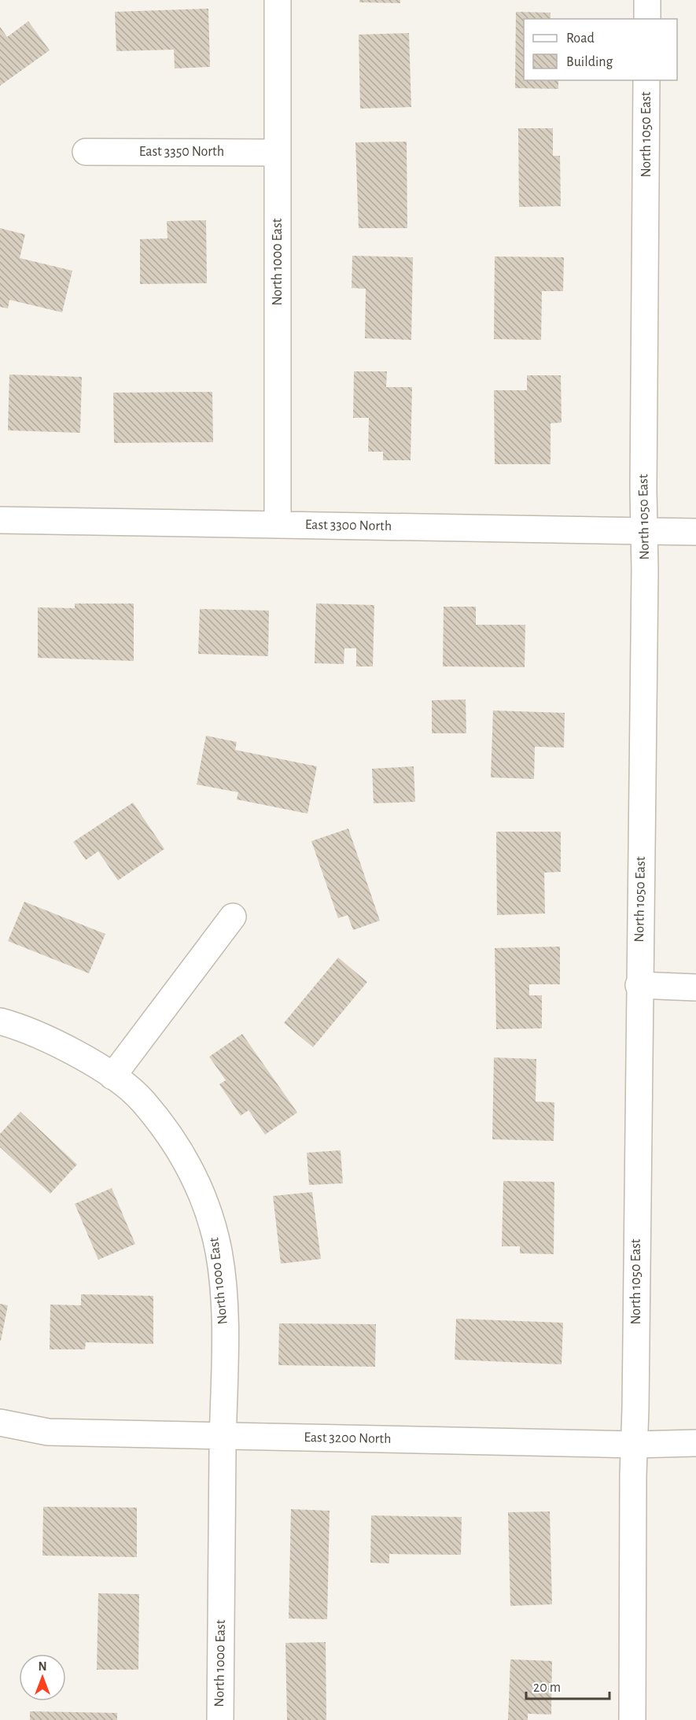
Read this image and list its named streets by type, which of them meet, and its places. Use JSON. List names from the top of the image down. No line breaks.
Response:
{"streets":{"street":["North 1050 East","East 3350 North","North 1000 East","East 3300 North","East 3200 North"]},"crossings":[["North 1050 East","East 3300 North"],["North 1050 East","East 3200 North"],["East 3350 North","North 1000 East"],["North 1000 East","East 3300 North"],["North 1000 East","East 3200 North"]],"legend":["Road","Building"],"scale_bar":"20 m","north":"top"}
